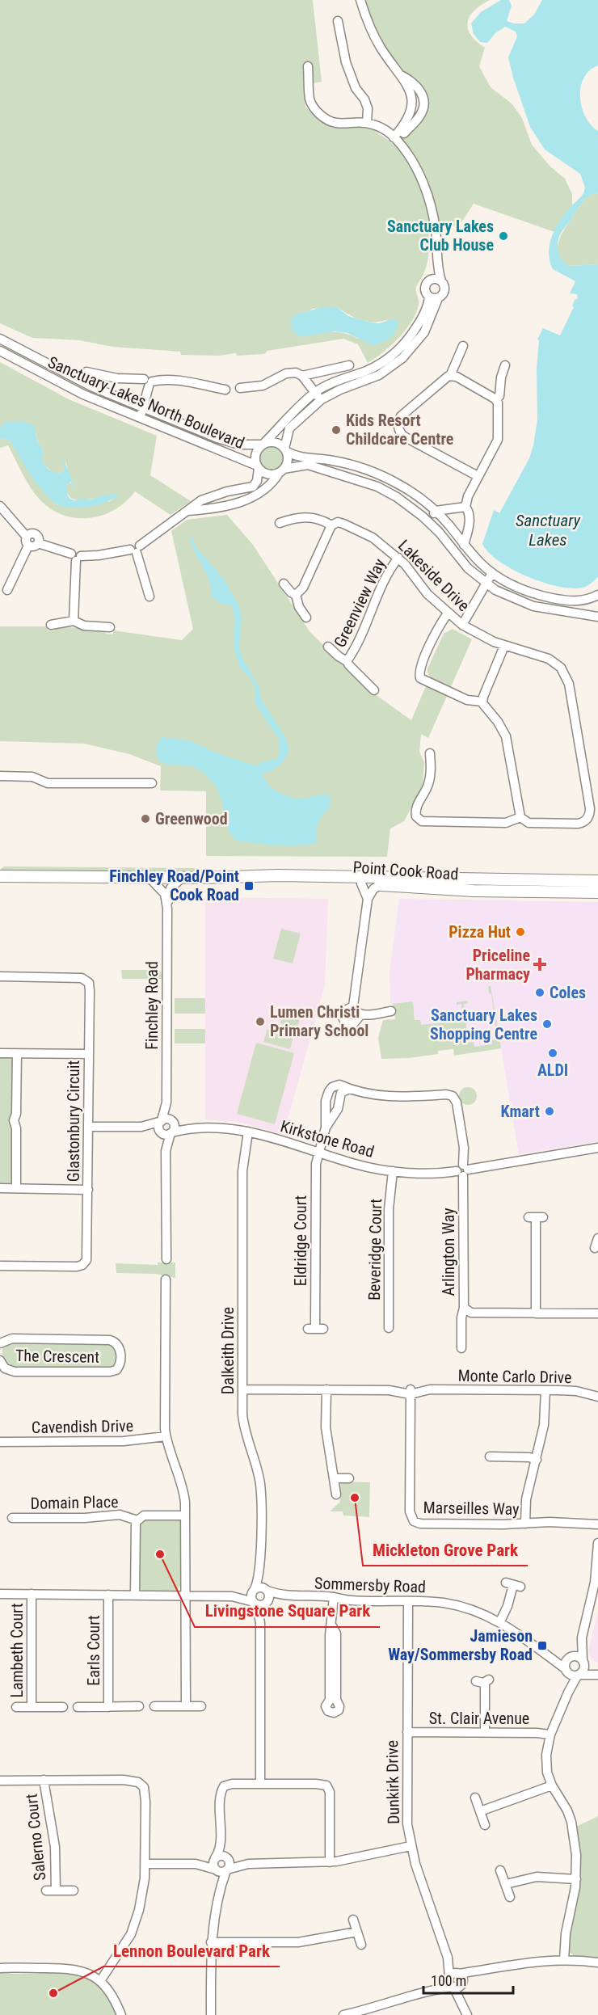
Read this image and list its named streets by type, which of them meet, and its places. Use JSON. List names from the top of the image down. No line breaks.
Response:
{"streets":{"main road":["Point Cook Road"],"street":["Sanctuary Lakes North Boulevard","Lakeside Drive","Greenview Way","Finchley Road","Glastonbury Circuit","Kirkstone Road","Eldridge Court","Beveridge Court","Arlington Way","Dalkeith Drive","The Crescent","Monte Carlo Drive","Cavendish Drive","Domain Place","Marseilles Way","Sommersby Road","Lambeth Court","Earls Court","St. Clair Avenue","Dunkirk Drive","Salerno Court"]},"crossings":[["Lakeside Drive","Greenview Way"],["Point Cook Road","Finchley Road"],["Finchley Road","Kirkstone Road"],["Kirkstone Road","Eldridge Court"],["Kirkstone Road","Beveridge Court"],["Kirkstone Road","Arlington Way"],["Kirkstone Road","Dalkeith Drive"],["Dalkeith Drive","Monte Carlo Drive"],["Dalkeith Drive","Sommersby Road"],["Monte Carlo Drive","Marseilles Way"],["Sommersby Road","Dunkirk Drive"],["St. Clair Avenue","Dunkirk Drive"]],"water":["Sanctuary Lakes"],"places":{"other":["Sanctuary Lakes Club House","Kids Resort Childcare Centre","Greenwood","Pizza Hut","Coles","Lumen Christi Primary School","Sanctuary Lakes Shopping Centre","ALDI","Kmart","Mickleton Grove Park","Livingstone Square Park","Lennon Boulevard Park"],"transit":["Finchley Road/Point Cook Road","Jamieson Way/Sommersby Road"],"health":["Priceline Pharmacy"]},"scale_bar":"100 m"}
